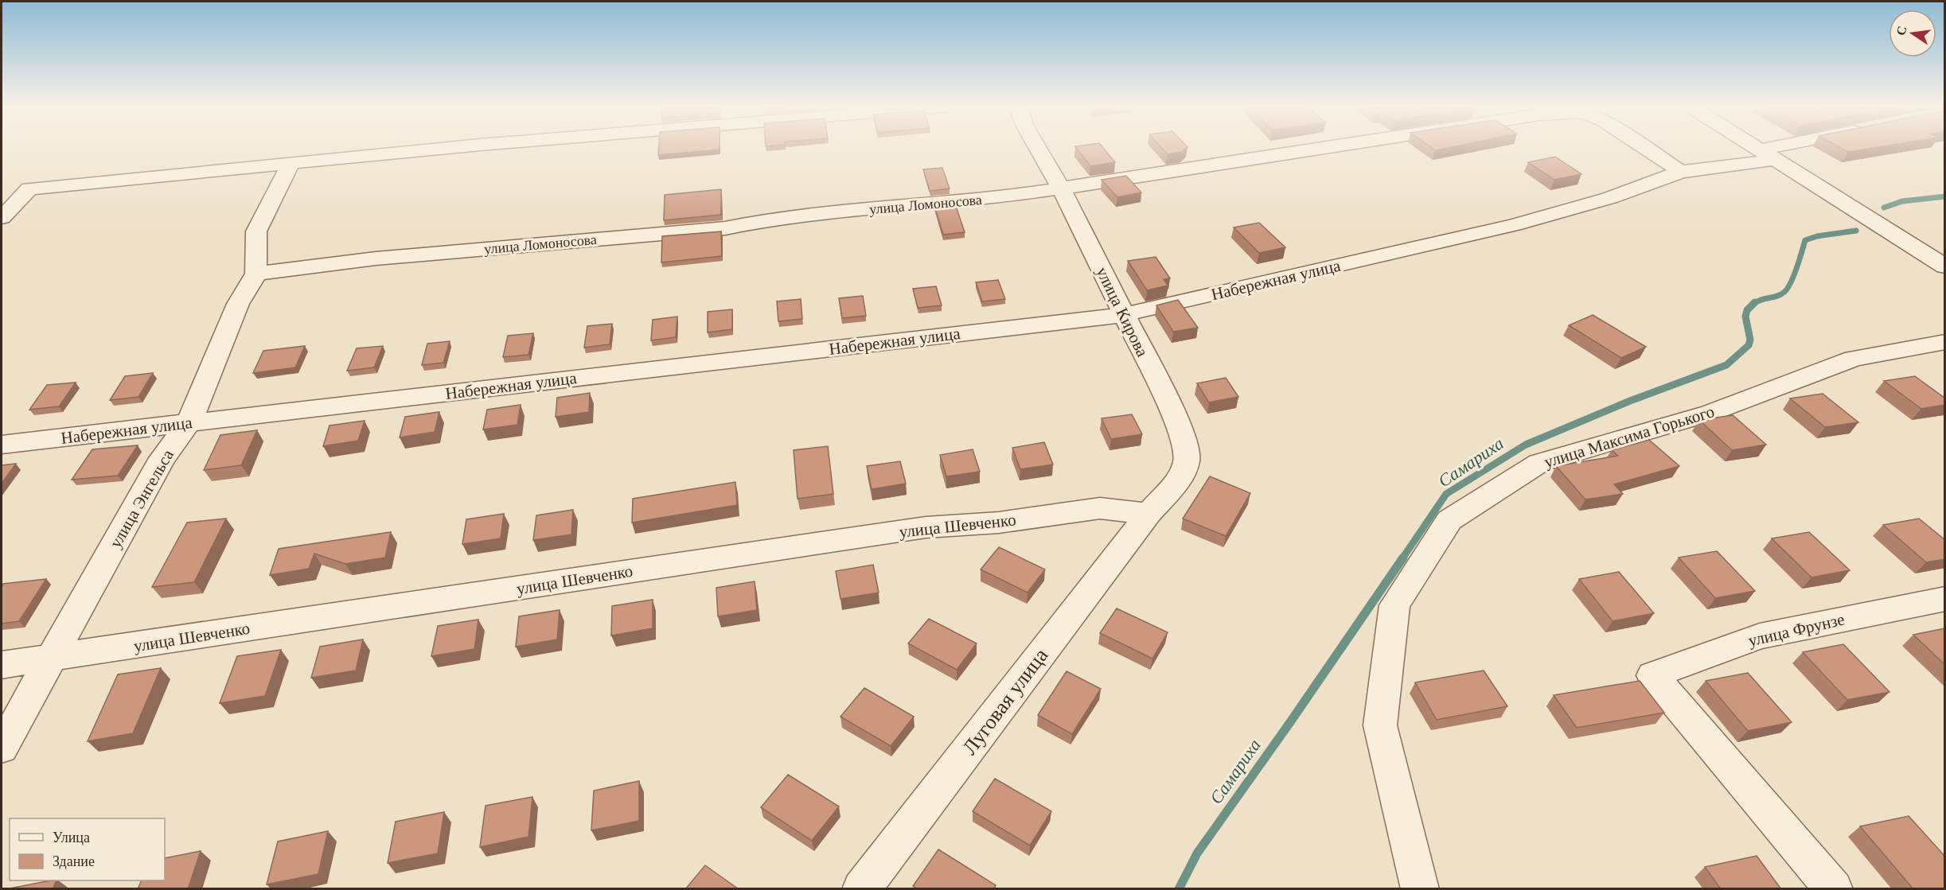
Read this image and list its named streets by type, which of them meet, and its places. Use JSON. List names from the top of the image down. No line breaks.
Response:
{"streets":{"street":["улица Ломоносова","Набережная улица","улица Кирова","улица Максима Горького","улица Энгельса","улица Шевченко","улица Фрунзе","Луговая улица"]},"crossings":[["улица Ломоносова","Набережная улица"],["улица Ломоносова","улица Кирова"],["улица Ломоносова","улица Энгельса"],["Набережная улица","улица Кирова"],["Набережная улица","улица Энгельса"],["улица Кирова","улица Шевченко"],["улица Кирова","Луговая улица"],["улица Энгельса","улица Шевченко"],["улица Шевченко","Луговая улица"]],"water":["Самариха"],"legend":["Улица","Здание"],"north":"left"}
